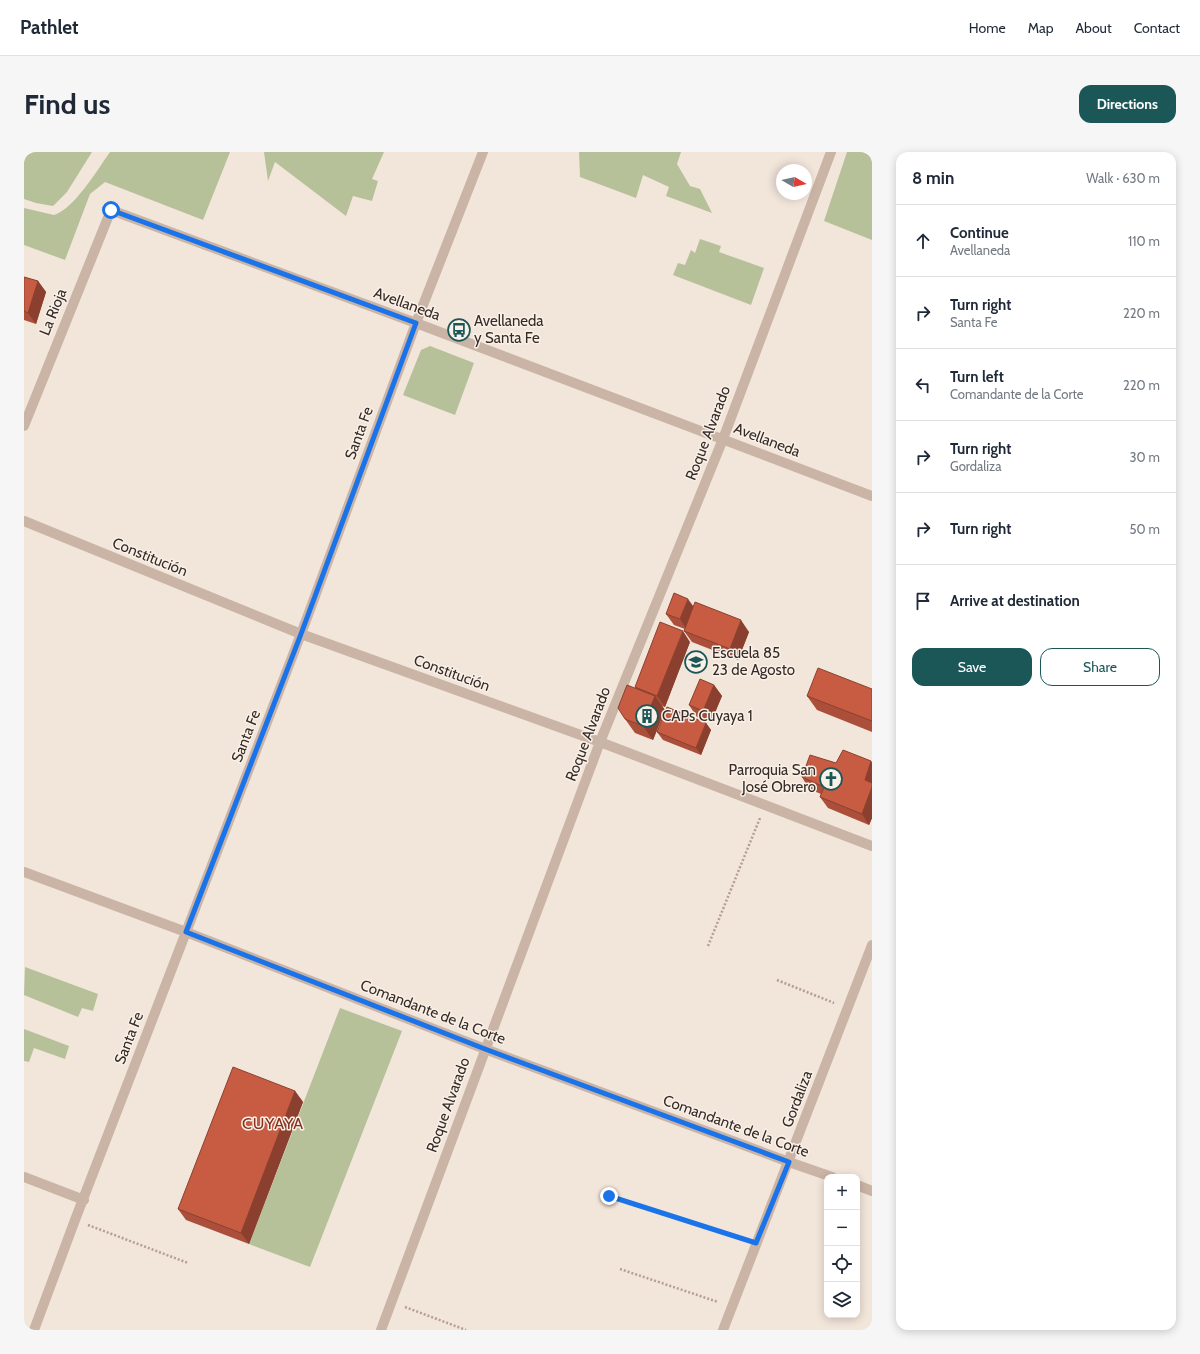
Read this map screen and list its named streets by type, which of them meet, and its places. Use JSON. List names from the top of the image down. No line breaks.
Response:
{"streets":{"street":["Avellaneda","La Rioja","Santa Fe","Roque Alvarado","Constitución","Comandante de la Corte","Gordaliza"]},"crossings":[["Avellaneda","La Rioja"],["Avellaneda","Santa Fe"],["Avellaneda","Roque Alvarado"],["Santa Fe","Constitución"],["Santa Fe","Comandante de la Corte"],["Roque Alvarado","Constitución"],["Roque Alvarado","Comandante de la Corte"],["Comandante de la Corte","Gordaliza"]],"districts":["CUYAYA"],"places":{"bus stop":["Avellaneda y Santa Fe"],"school or university":["Escuela 85 23 de Agosto"],"building":["CAPs Cuyaya 1"],"church":["Parroquia San José Obrero"]},"north":"right","page":{"header":"Pathlet","nav":["Home","Map","About","Contact"],"buttons":["Directions",["Save","Share"]],"title":"Find us","heading":["8 min","Walk · 630 m"],"list":[["Continue","Avellaneda","110 m"],["Turn right","Santa Fe","220 m"],["Turn left","Comandante de la Corte","220 m"],["Turn right","Gordaliza","30 m"],["Turn right","50 m"],"Arrive at destination"],"map_buttons":["+","−"]}}
